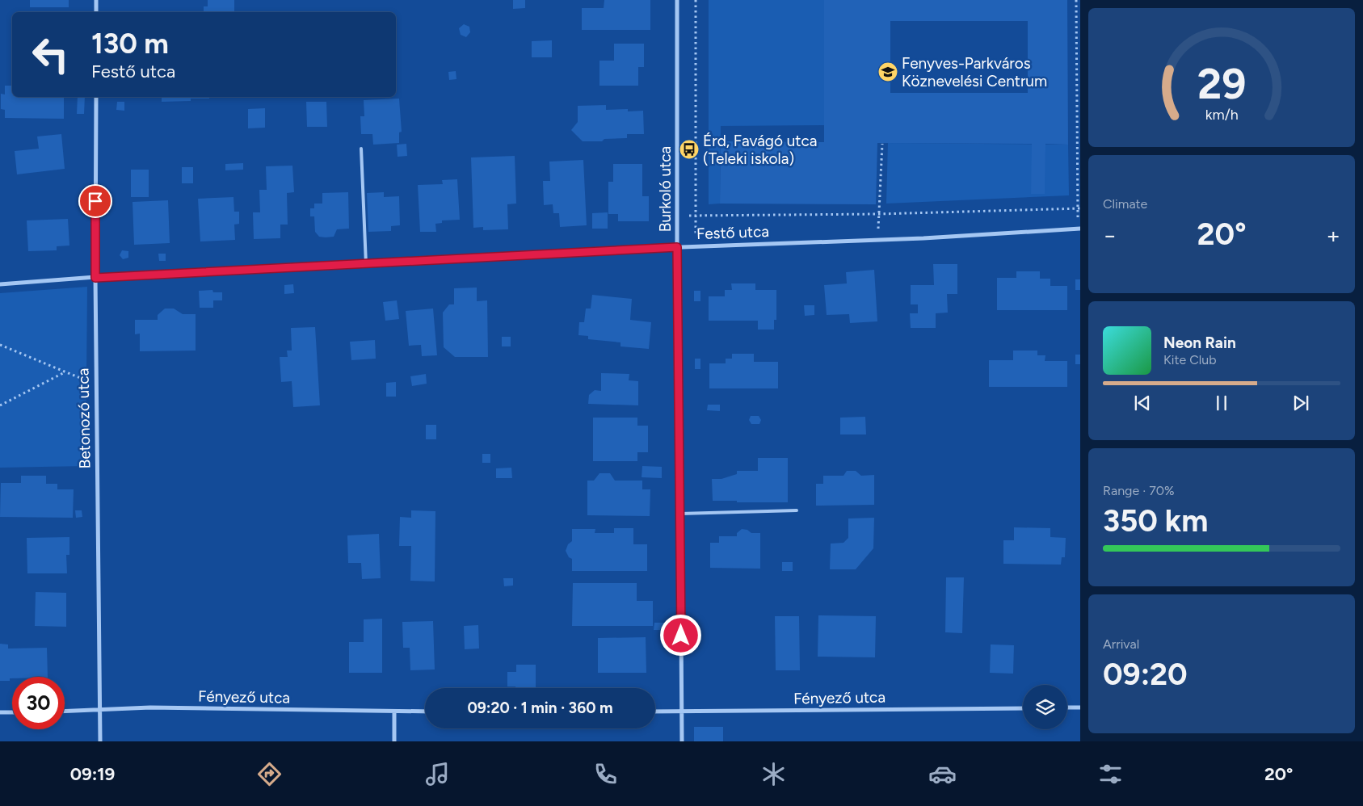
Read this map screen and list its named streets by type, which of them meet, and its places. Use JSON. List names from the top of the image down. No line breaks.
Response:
{"streets":{"street":["Burkoló utca","Festő utca","Betonozó utca","Fényező utca"]},"crossings":[["Burkoló utca","Festő utca"],["Burkoló utca","Fényező utca"],["Festő utca","Betonozó utca"],["Betonozó utca","Fényező utca"]],"places":{"school or university":["Fenyves-Parkváros Köznevelési Centrum"],"bus stop":["Érd, Favágó utca (Teleki iskola)"]},"page":{"turn":["130 m","Festő utca"],"tile":["Climate",["Range · 70%","350 km"],["Arrival","09:20"]],"heat":["−","20°","+"],"song":["Neon Rain","Kite Club"],"limit":"30","trip":"09:20 · 1 min · 360 m","tabs":["09:19","20°"],"gauge":["29","km/h"]}}
